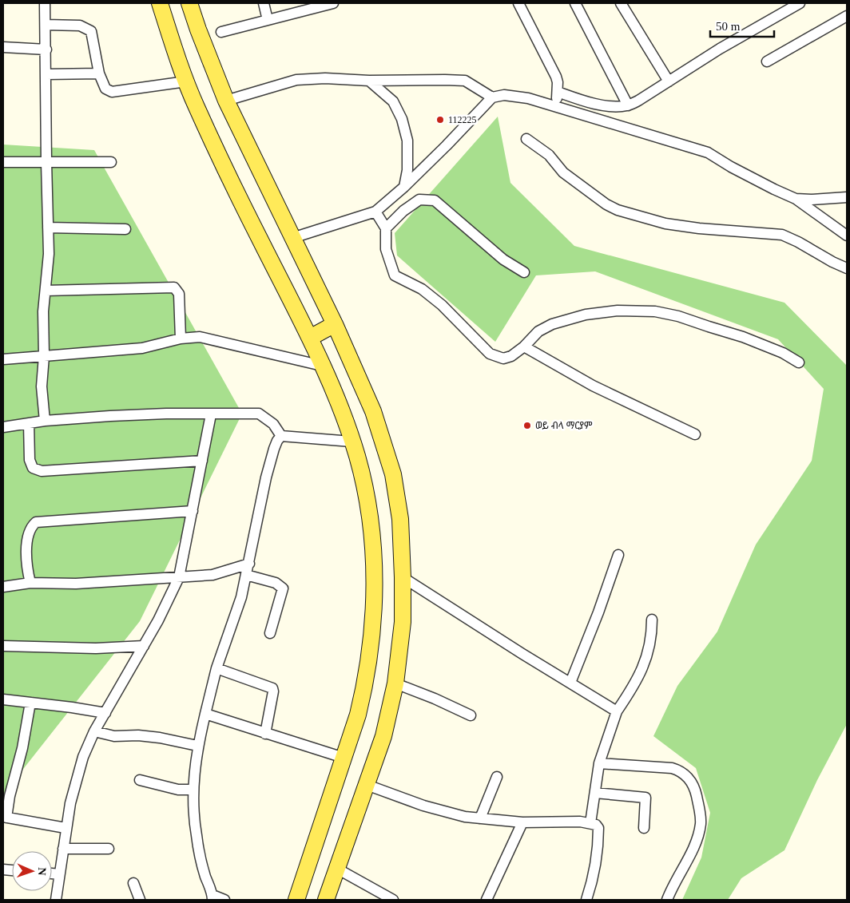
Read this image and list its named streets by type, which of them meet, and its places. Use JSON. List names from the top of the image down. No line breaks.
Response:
{"places":["112225","ወይ ብላ ማርያም"],"scale_bar":"50 m","north":"right"}
